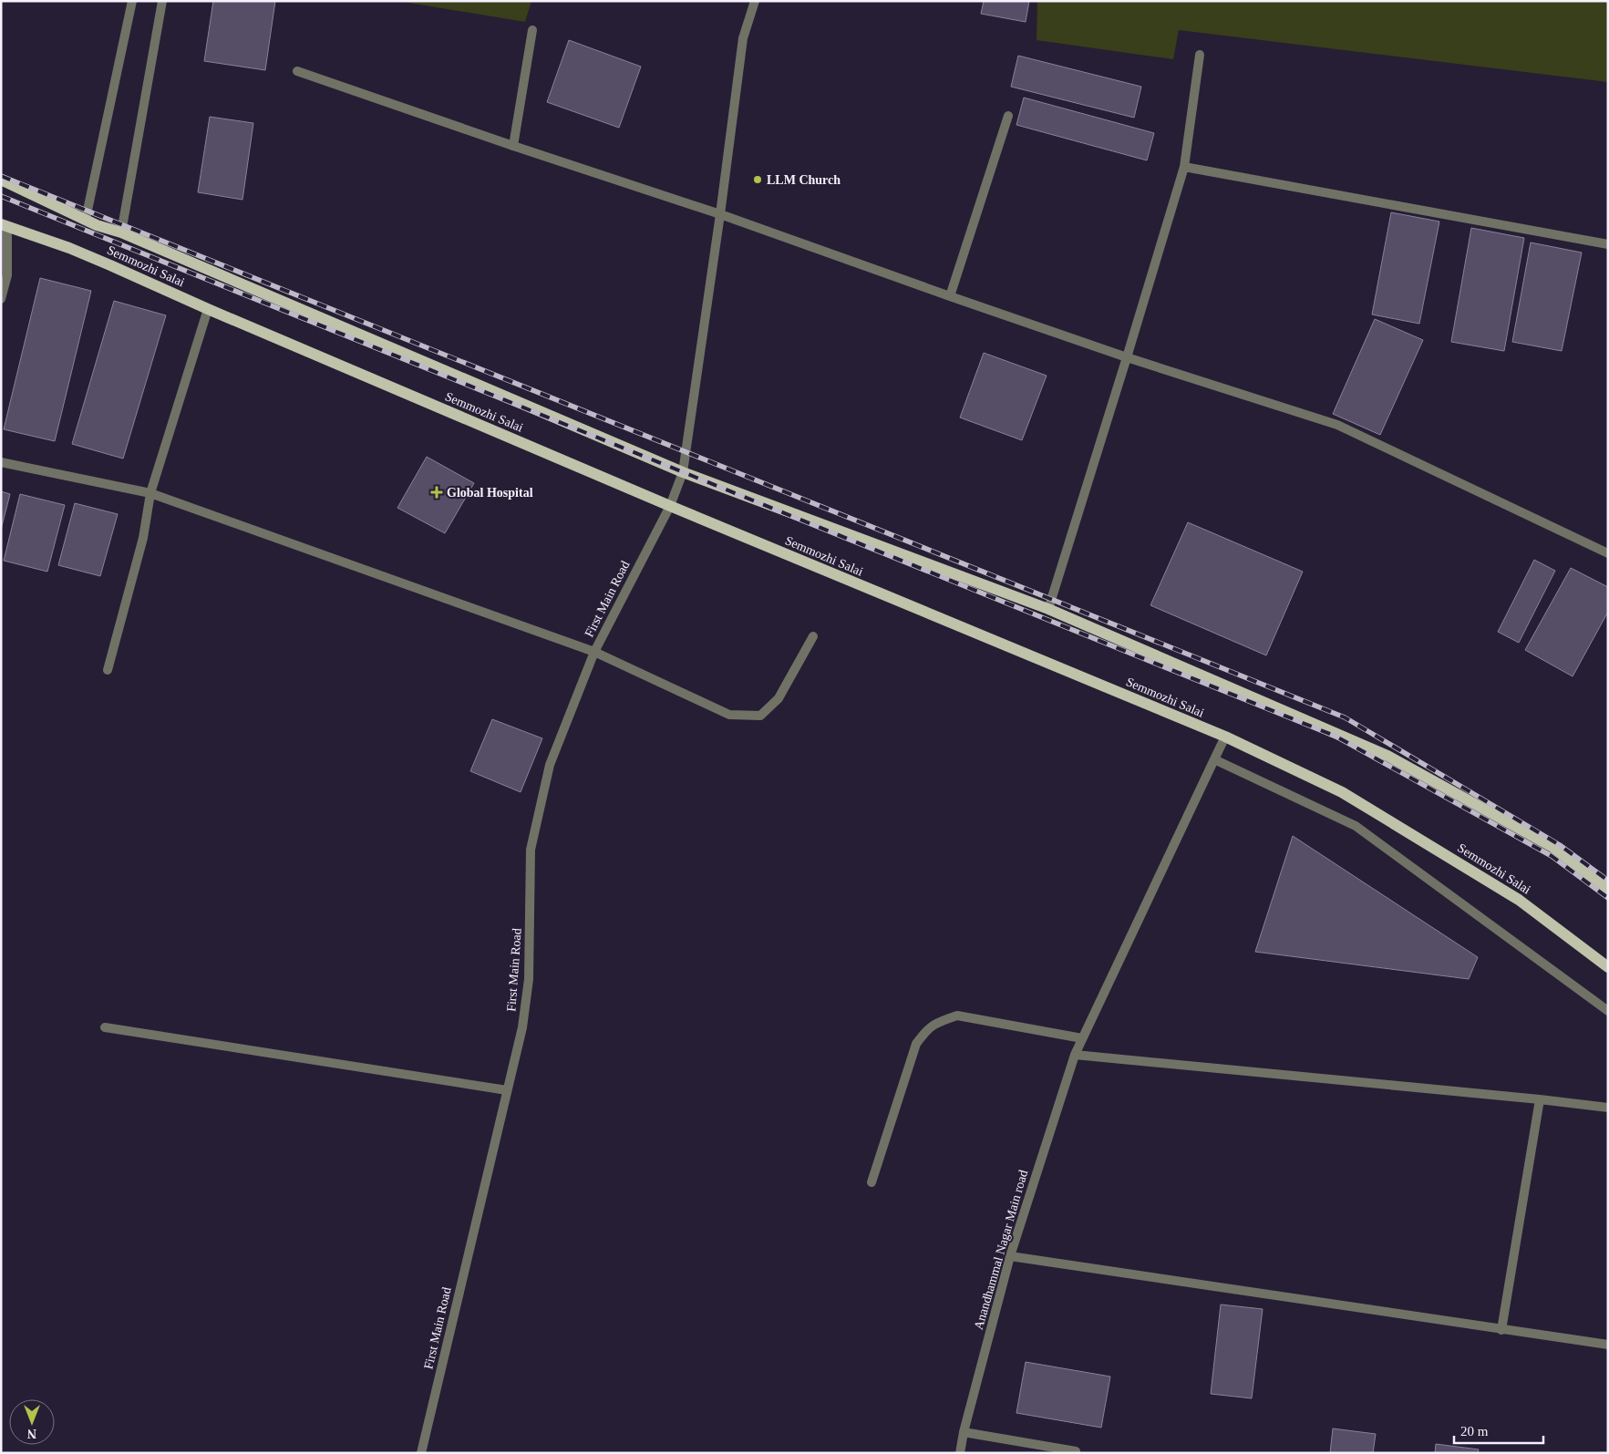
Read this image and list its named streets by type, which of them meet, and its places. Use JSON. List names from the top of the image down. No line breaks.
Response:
{"streets":{"main road":["Semmozhi Salai"],"street":["First Main Road","Anandhammal Nagar Main road"]},"crossings":[["Semmozhi Salai","First Main Road"],["Semmozhi Salai","Anandhammal Nagar Main road"]],"places":{"other":["LLM Church"],"health":["Global Hospital"]},"scale_bar":"20 m","north":"bottom"}
